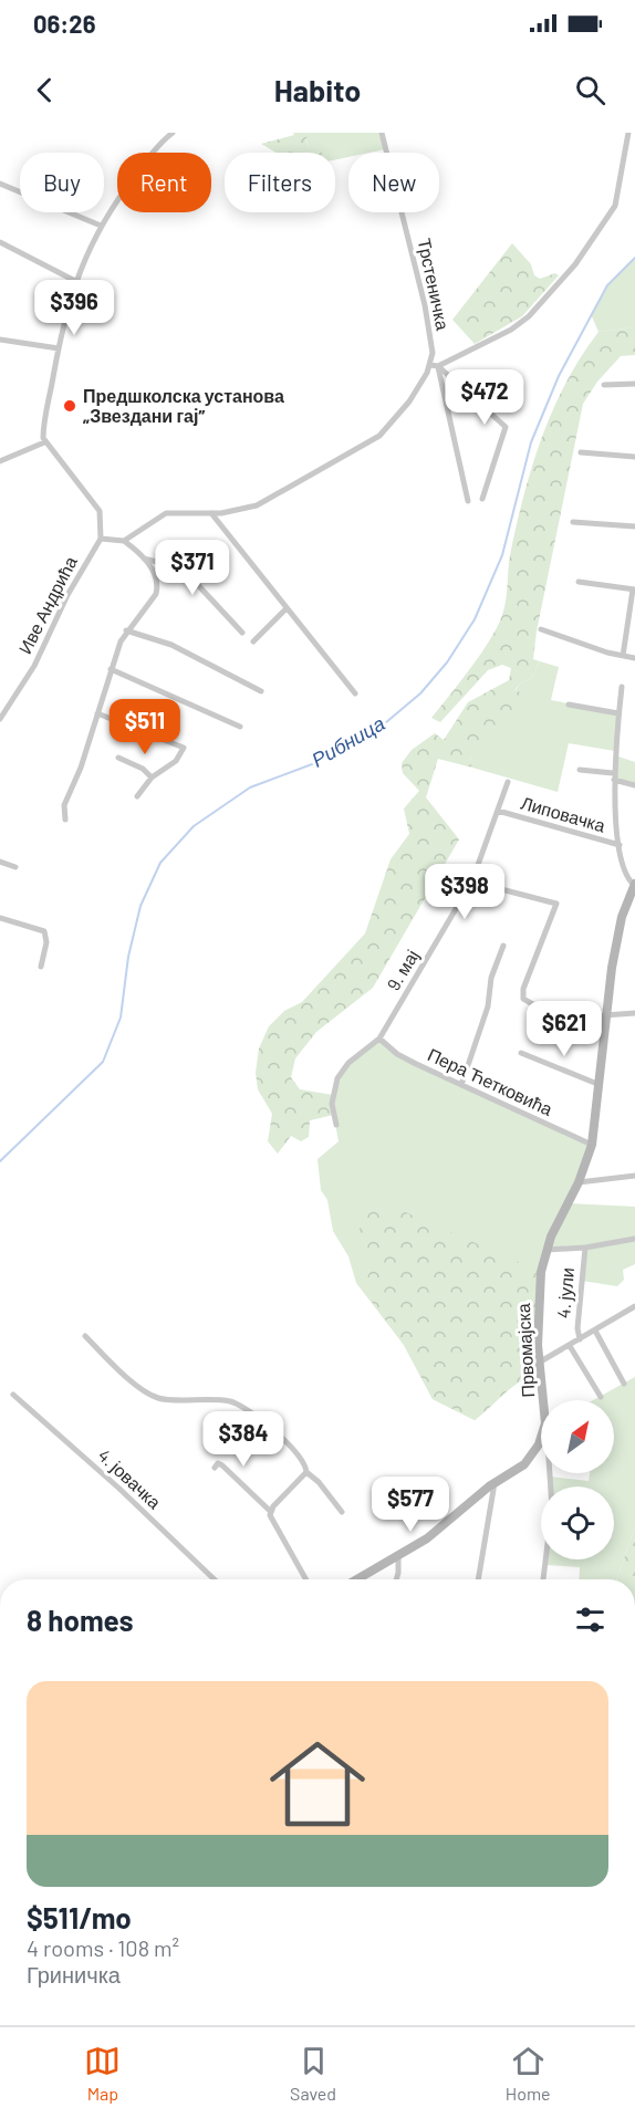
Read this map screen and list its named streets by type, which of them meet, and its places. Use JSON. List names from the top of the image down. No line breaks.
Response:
{"streets":{"main road":["Првомајска"],"street":["Трстеничка","Иве Андрића","Липовачка","9. мај","Пера Ћетковића","4. јули","4. јовачка"]},"crossings":[["Липовачка","9. мај"],["9. мај","Пера Ћетковића"],["Пера Ћетковића","Првомајска"],["4. јули","Првомајска"]],"water":["Рибница"],"places":["Предшколска установа „Звездани гај”"],"north":"top right","page":{"status":"06:26","header":"Habito","chip":["Buy","Rent","Filters","New"],"price":["$396","$472","$371","$511","$398","$621","$384","$577"],"heading":"8 homes","list":[{"name":"$511/mo","note":"4 rooms · 108 m² · Гриничка"}],"tabs":["Map","Saved","Home"]}}
